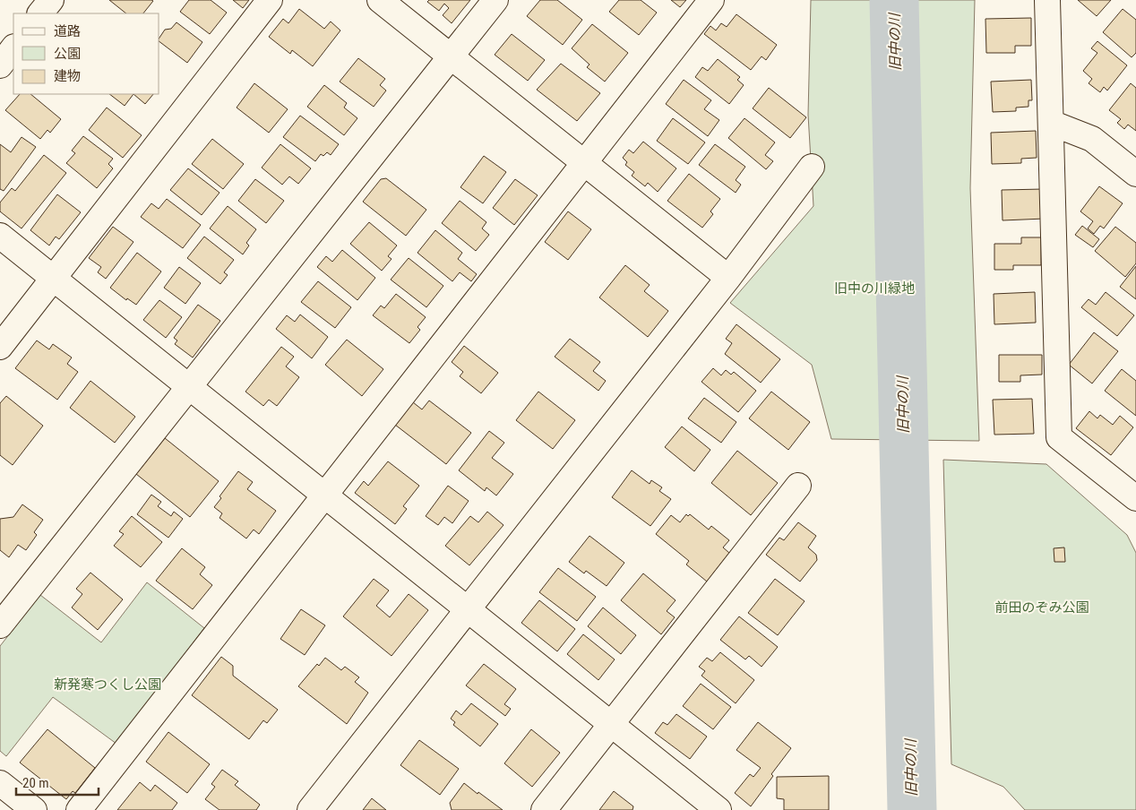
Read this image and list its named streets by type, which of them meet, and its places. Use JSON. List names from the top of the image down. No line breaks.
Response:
{"water":["旧中の川"],"parks":["旧中の川緑地","前田のぞみ公園","新発寒つくし公園"],"legend":["道路","公園","建物"],"scale_bar":"20 m"}
